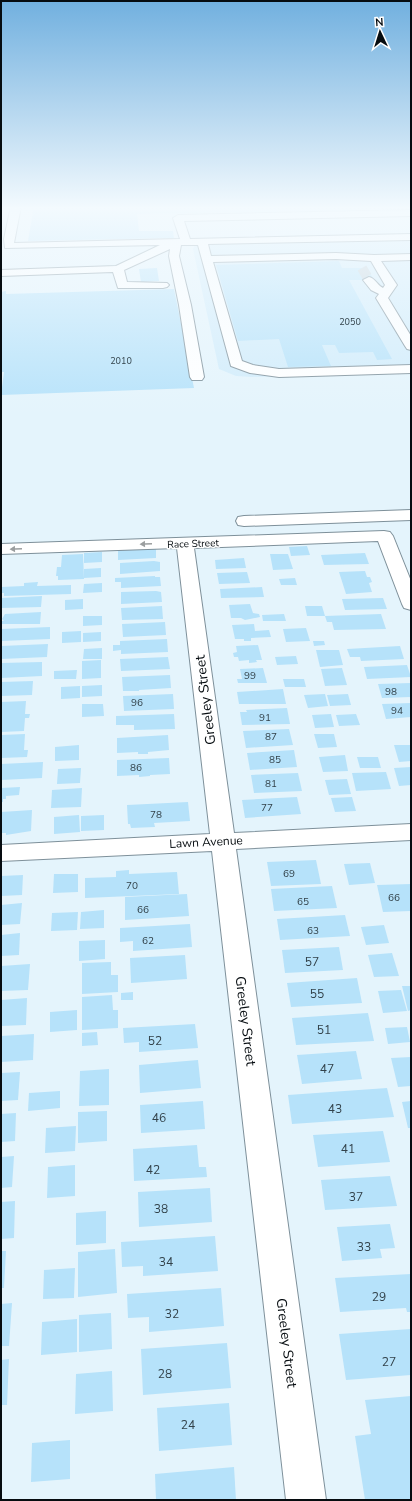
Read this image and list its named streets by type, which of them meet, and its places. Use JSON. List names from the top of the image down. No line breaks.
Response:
{"streets":{"street":["Race Street","Greeley Street","Lawn Avenue"]},"crossings":[["Race Street","Greeley Street"],["Greeley Street","Lawn Avenue"]],"one_way":["Race Street"],"house_numbers":["2050","2010","99","98","96","94","91","87","85","86","81","77","78","69","70","66","65","66","63","62","57","55","51","52","47","43","46","41","42","37","38","33","34","29","32","27","28","24"],"north":"top"}
